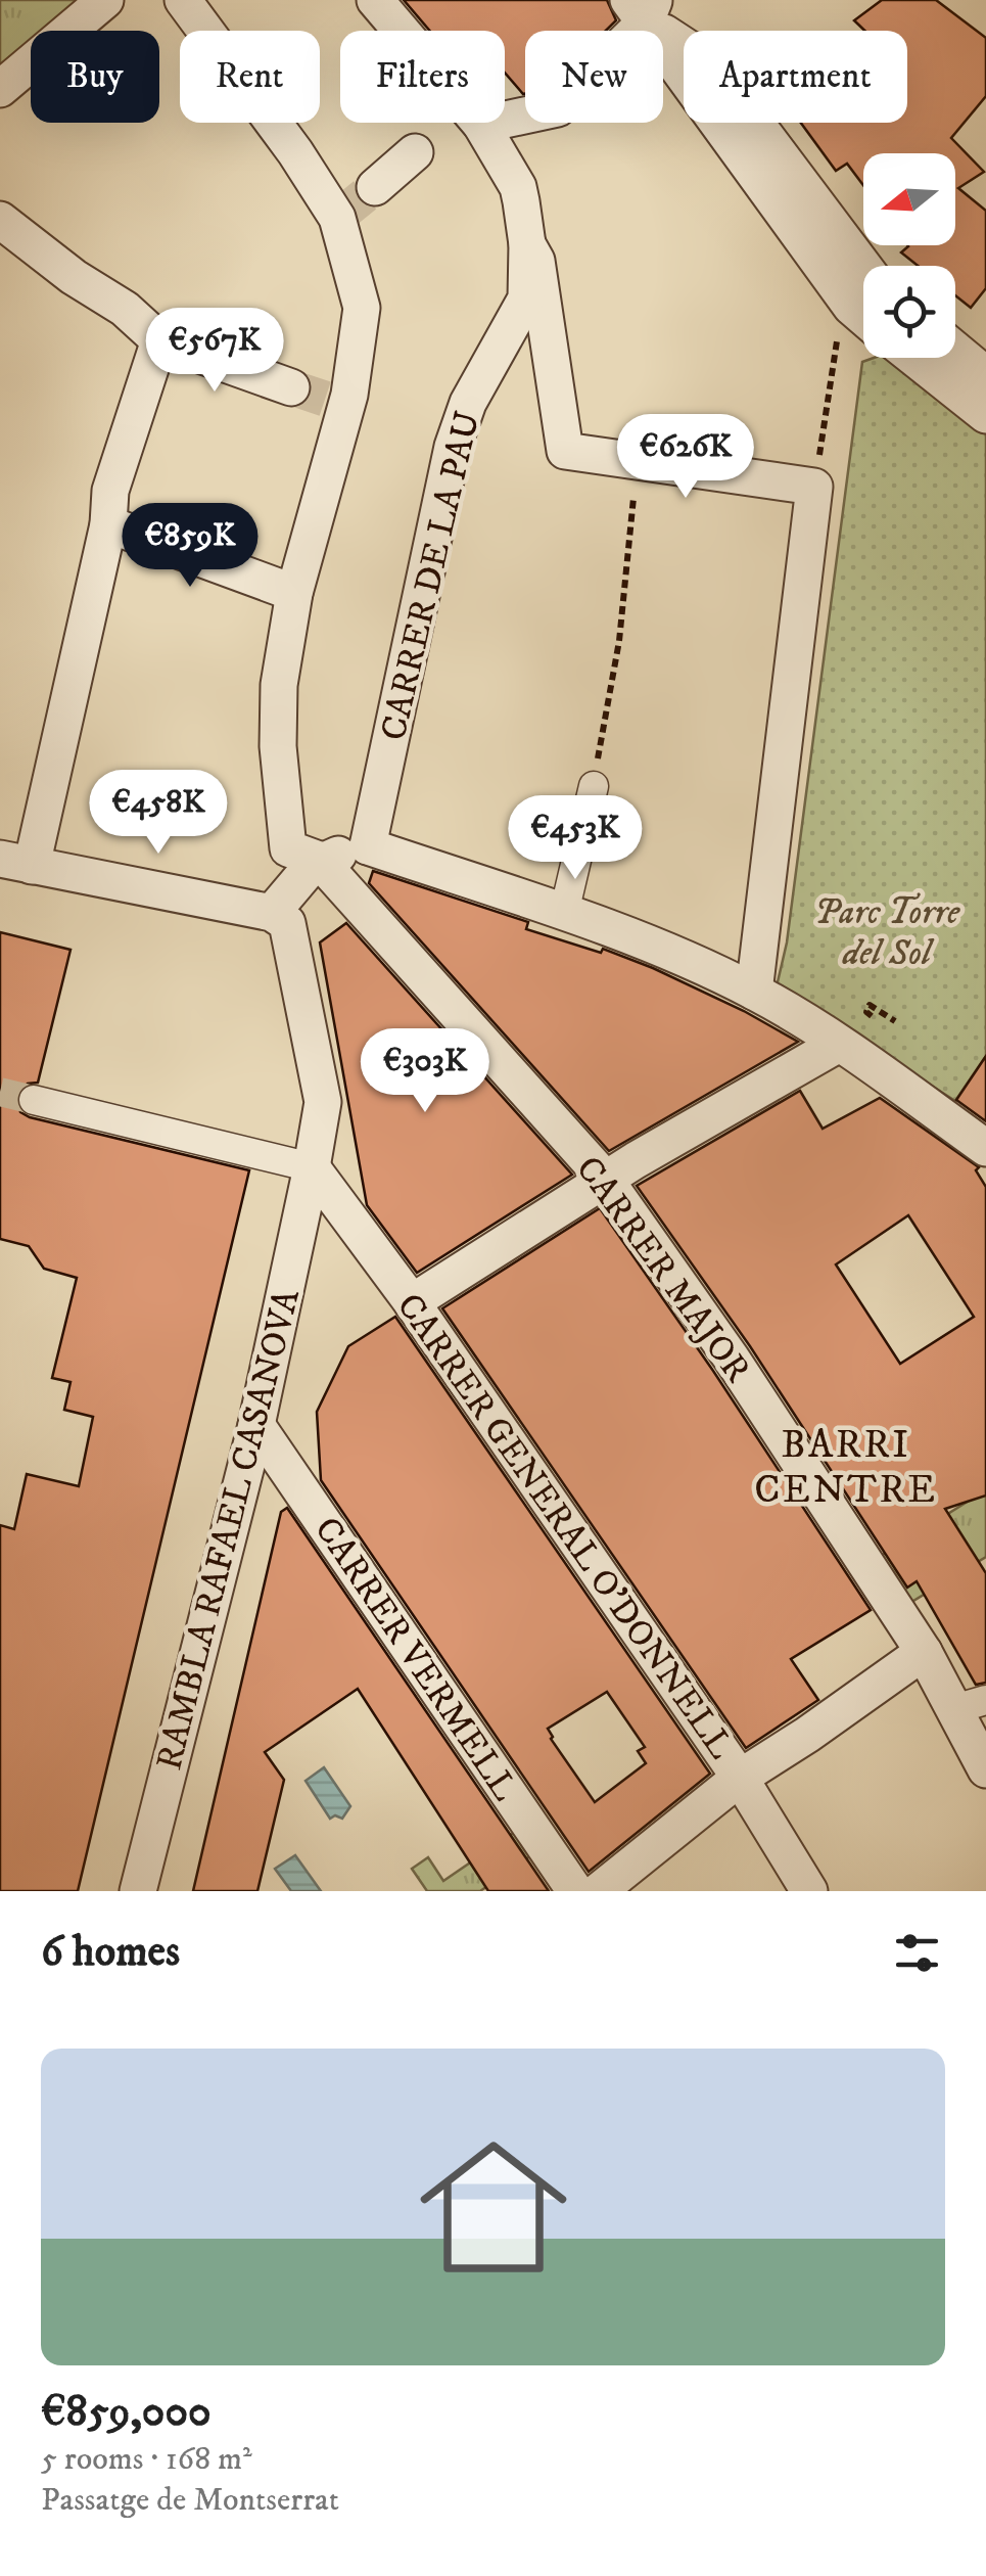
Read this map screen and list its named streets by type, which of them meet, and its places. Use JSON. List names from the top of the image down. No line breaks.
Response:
{"streets":{"street":["CARRER DE LA PAU","CARRER MAJOR","CARRER GENERAL O'DONNELL","RAMBLA RAFAEL CASANOVA","CARRER VERMELL"]},"crossings":[["CARRER GENERAL O'DONNELL","RAMBLA RAFAEL CASANOVA"],["RAMBLA RAFAEL CASANOVA","CARRER VERMELL"]],"districts":["BARRI CENTRE"],"parks":["Parc Torre del Sol"],"north":"left","page":{"chip":["Buy","Rent","Filters","New","Apartment"],"price":["€567K","€626K","€859K","€458K","€453K","€303K"],"heading":"6 homes","list":[{"name":"€859,000","note":"5 rooms · 168 m² · Passatge de Montserrat"}]}}
